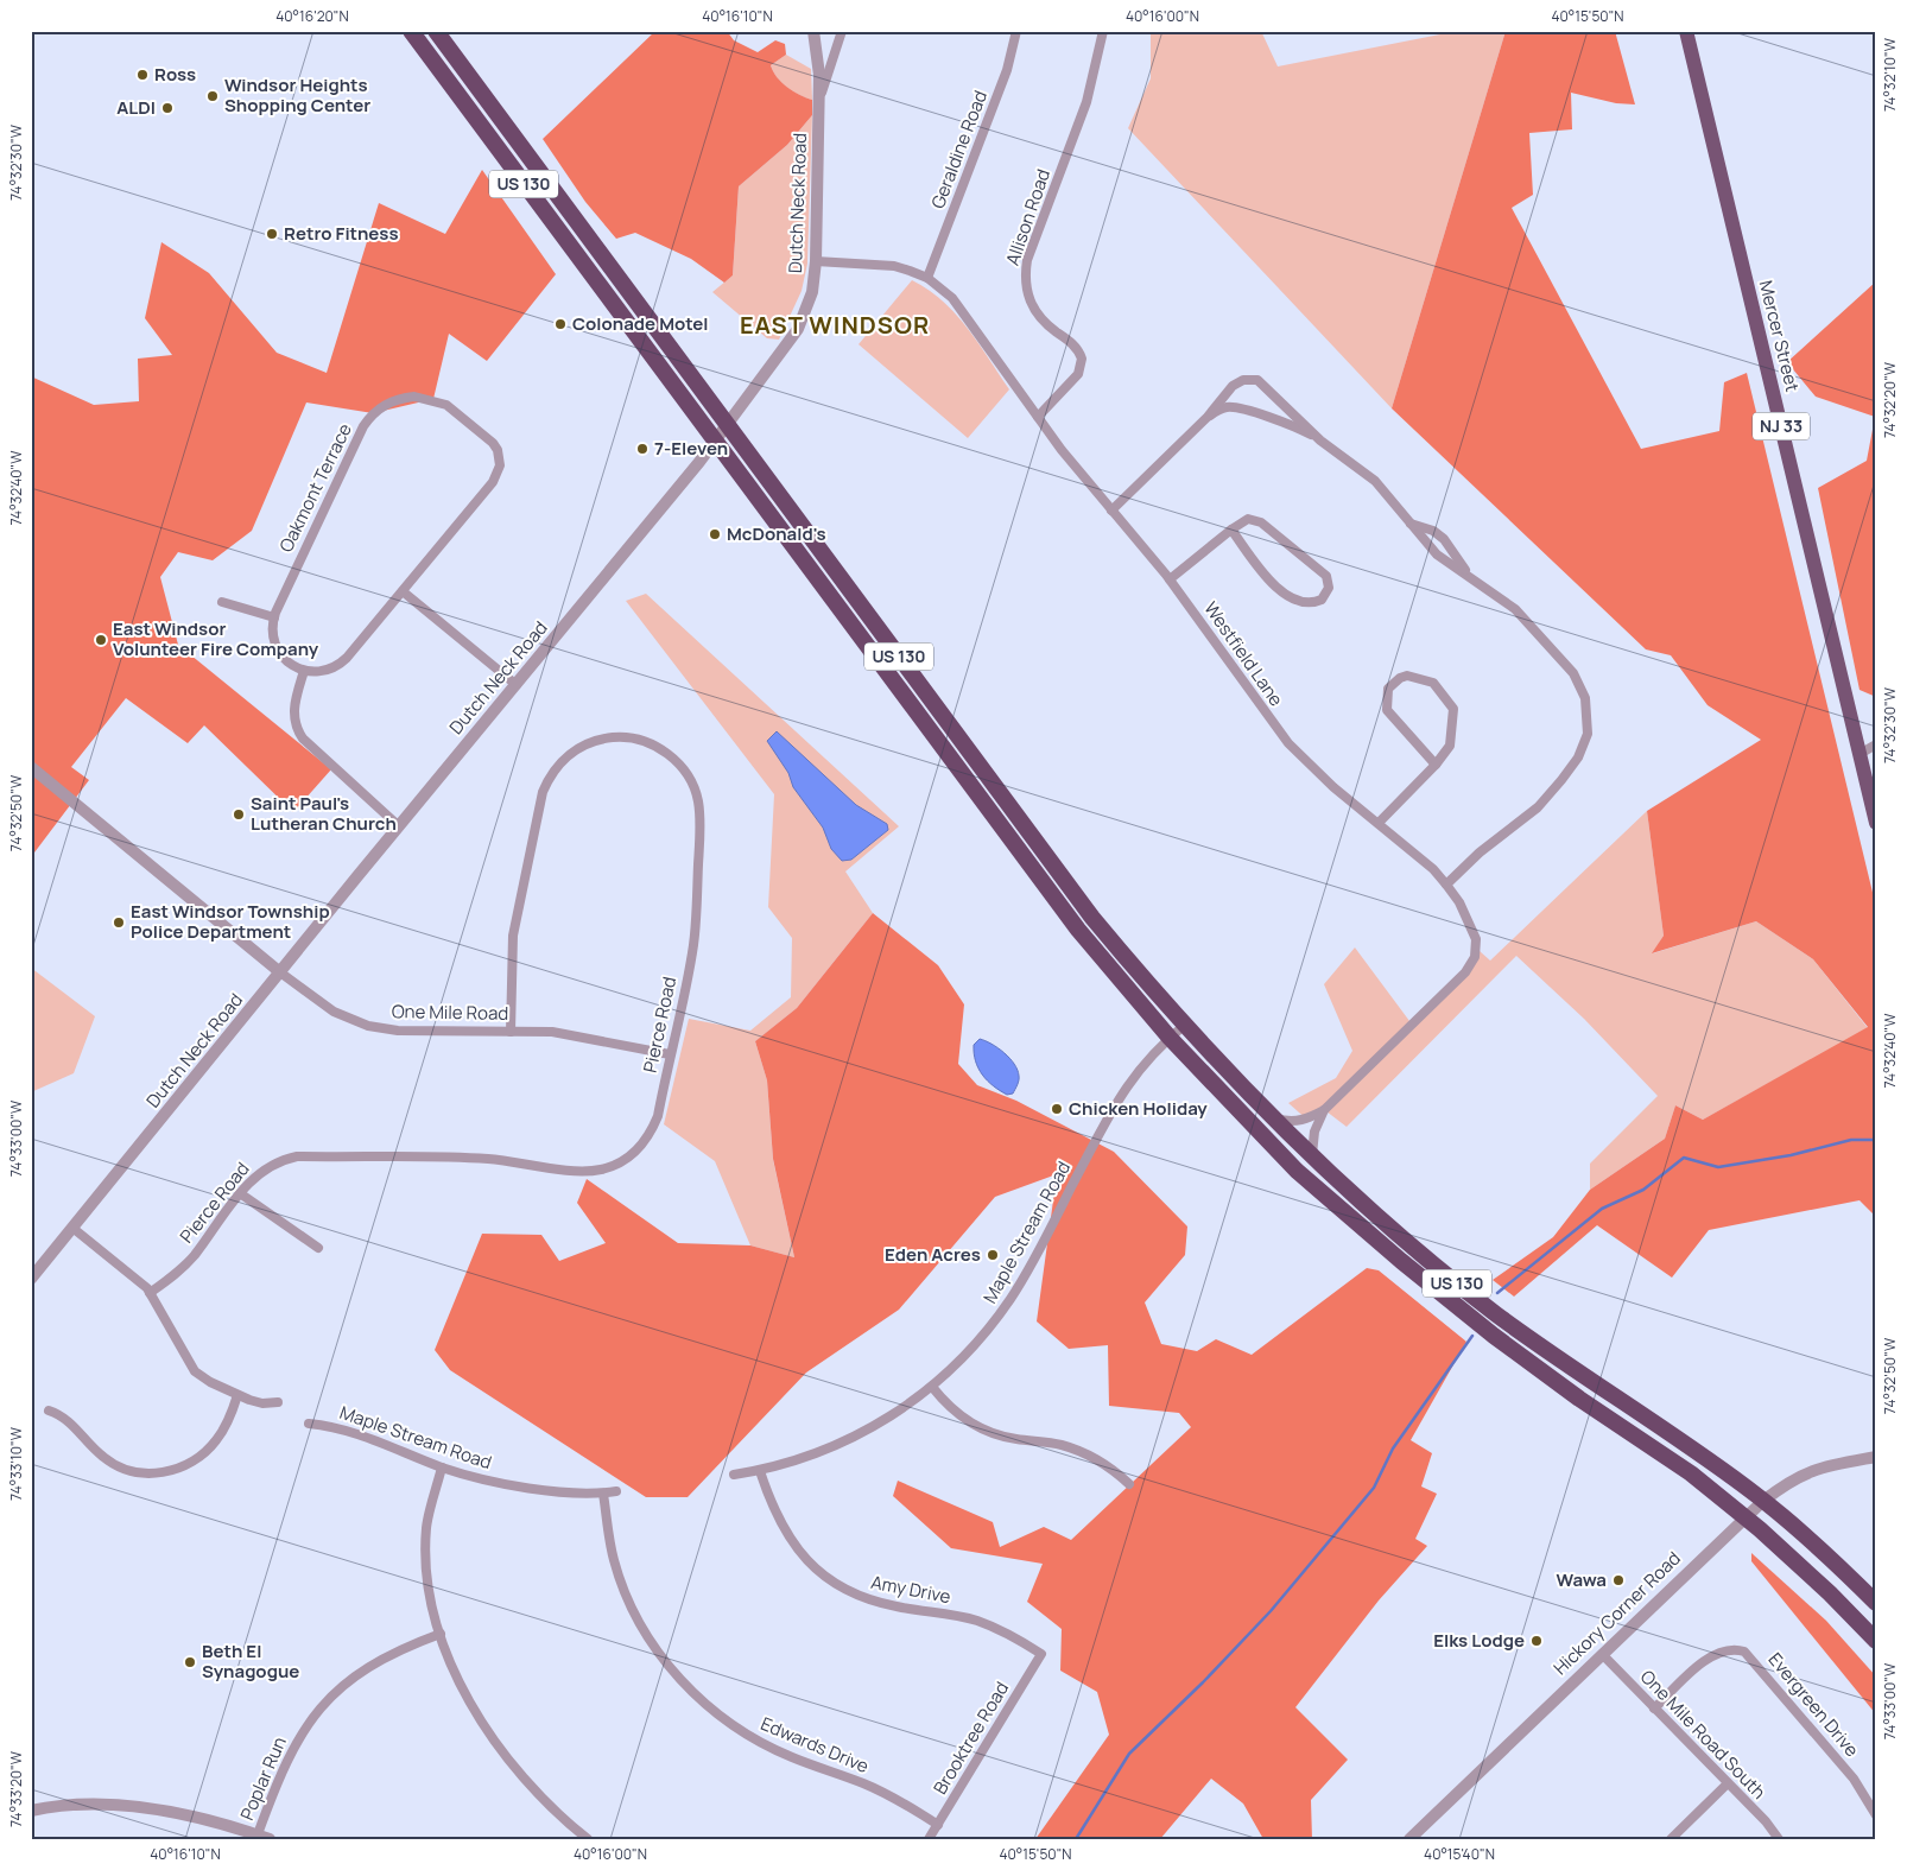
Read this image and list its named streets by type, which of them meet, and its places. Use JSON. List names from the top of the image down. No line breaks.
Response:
{"streets":{"highway":["US 130"],"main road":["Mercer Street","NJ 33"],"street":["Geraldine Road","Dutch Neck Road","Allison Road","Oakmont Terrace","Westfield Lane","One Mile Road","Pierce Road","Maple Stream Road","Amy Drive","Hickory Corner Road","Evergreen Drive","One Mile Road South","Brooktree Road","Edwards Drive","Poplar Run"]},"crossings":[["Geraldine Road","Westfield Lane"],["US 130","Dutch Neck Road"],["US 130","Westfield Lane"],["US 130","Maple Stream Road"],["US 130","Hickory Corner Road"],["Dutch Neck Road","Westfield Lane"],["Dutch Neck Road","One Mile Road"],["Allison Road","Westfield Lane"],["One Mile Road","Pierce Road"],["Maple Stream Road","Amy Drive"],["Maple Stream Road","Edwards Drive"],["Amy Drive","Brooktree Road"],["Hickory Corner Road","One Mile Road South"],["Evergreen Drive","One Mile Road South"],["Brooktree Road","Edwards Drive"]],"districts":["EAST WINDSOR"],"places":["Ross","Windsor Heights Shopping Center","ALDI","Retro Fitness","Colonade Motel","7-Eleven","McDonald's","East Windsor Volunteer Fire Company","Saint Paul's Lutheran Church","East Windsor Township Police Department","Chicken Holiday","Eden Acres","Wawa","Elks Lodge","Beth El Synagogue"],"coordinates":["40°16'20\"N","40°16'10\"N","40°16'00\"N","40°15'50\"N","74°32'10\"W","74°32'30\"W","74°32'20\"W","74°32'40\"W","74°32'50\"W","74°33'00\"W","74°33'10\"W","74°33'20\"W","40°15'40\"N"]}
